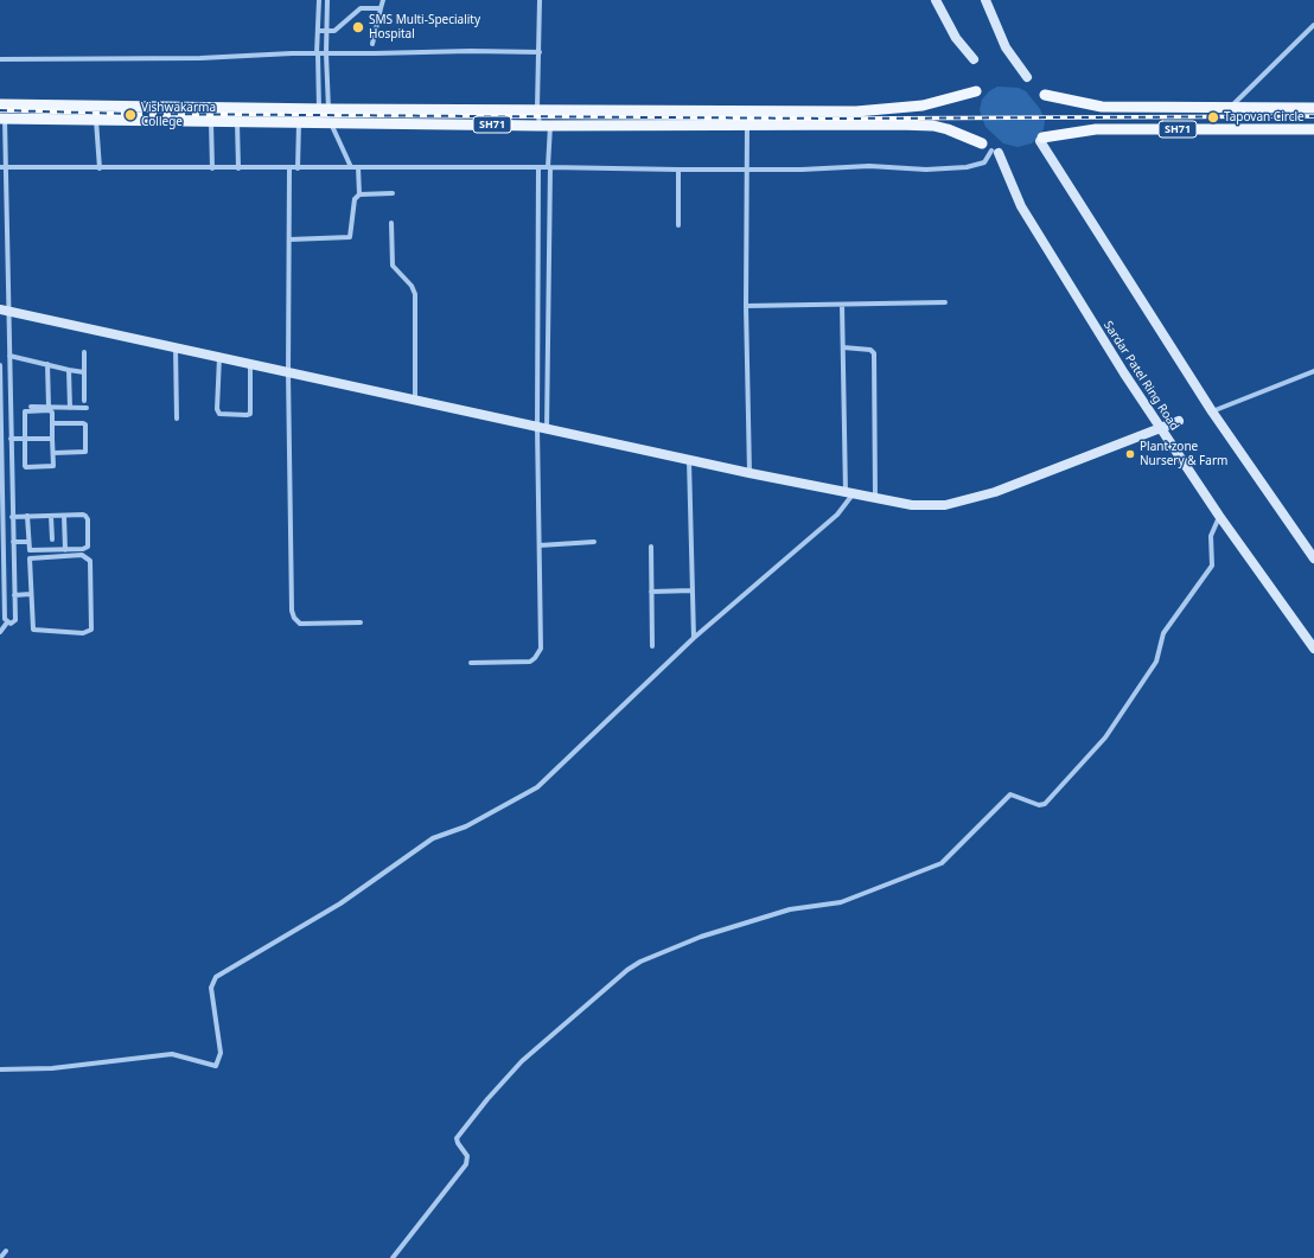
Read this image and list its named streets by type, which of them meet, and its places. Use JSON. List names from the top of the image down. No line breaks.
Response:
{"streets":{"main road":["SH71"],"street":["Sardar Patel Ring Road"]},"places":["SMS Multi-Speciality Hospital","Vishwakarma College","Tapovan Circle","Plant zone Nursery & Farm"]}
